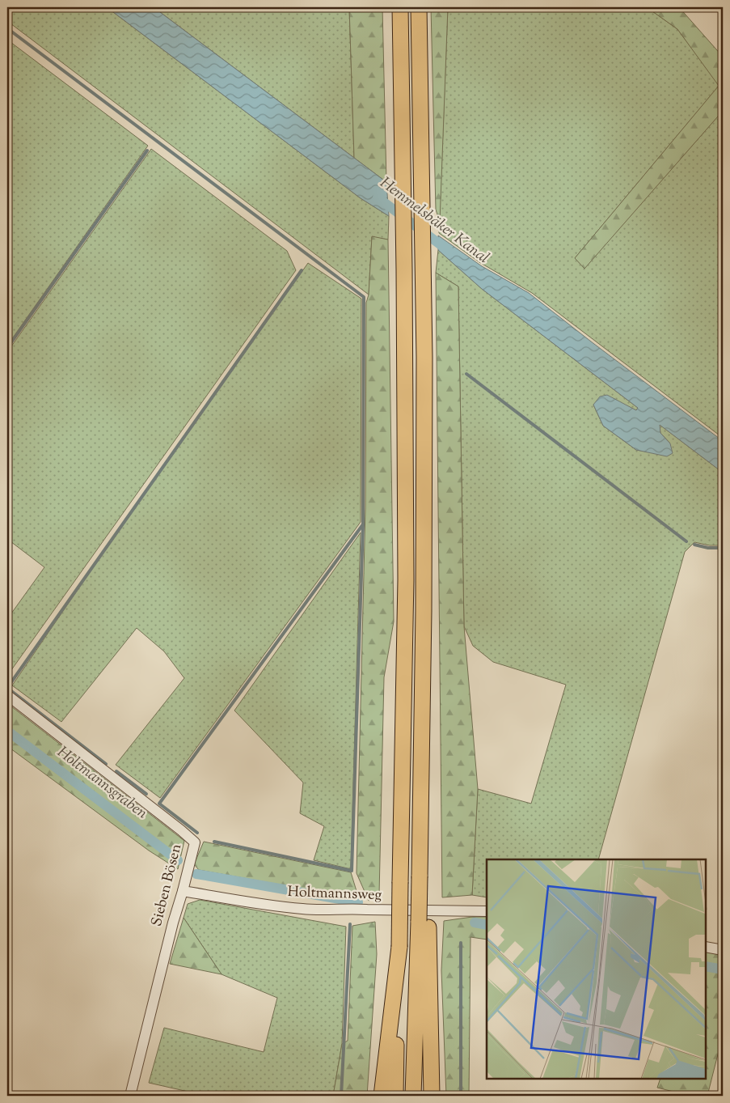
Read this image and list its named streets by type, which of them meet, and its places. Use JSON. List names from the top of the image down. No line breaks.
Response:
{"streets":{"street":["Sieben Bösen","Holtmannsweg"]},"crossings":[["Sieben Bösen","Holtmannsweg"]],"water":["Hemmelsbäker Kanal","Holtmannsgraben"]}
